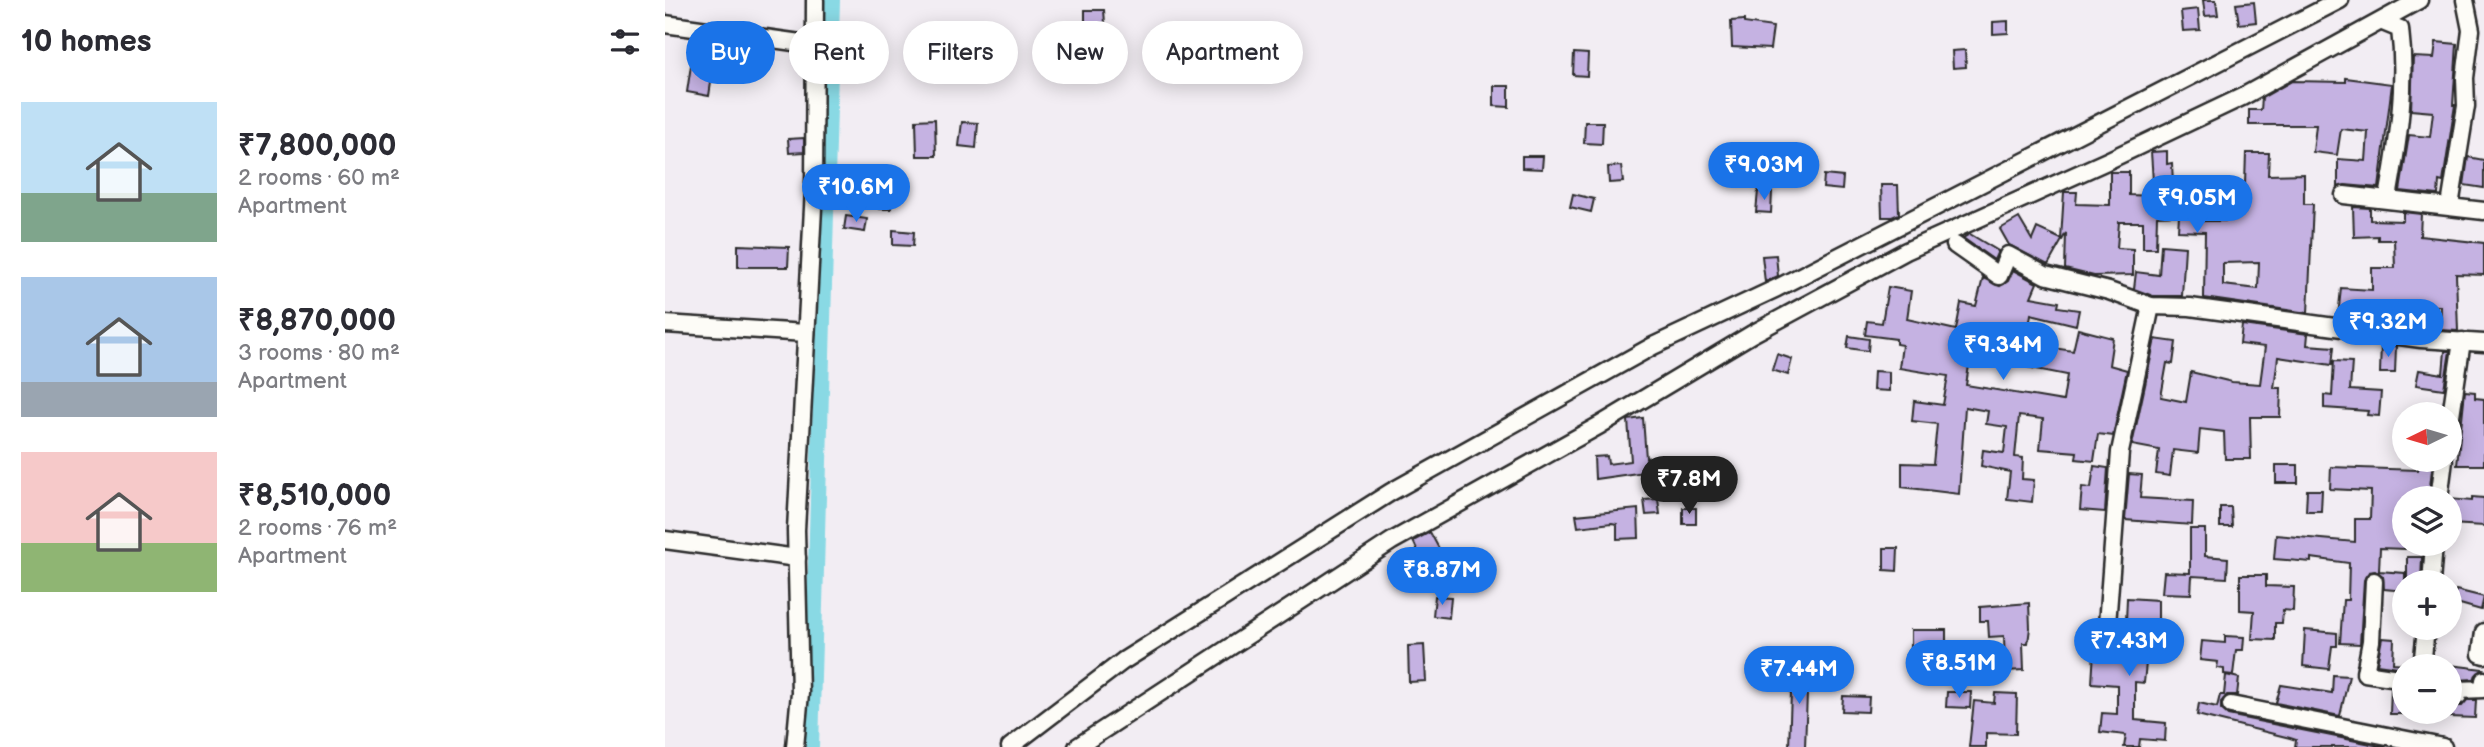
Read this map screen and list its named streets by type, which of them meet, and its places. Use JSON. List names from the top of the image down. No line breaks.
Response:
{"north":"left","page":{"heading":"10 homes","chip":["Buy","Rent","Filters","New","Apartment"],"list":[{"name":"₹7,800,000","note":"2 rooms · 60 m² · Apartment"},{"name":"₹8,870,000","note":"3 rooms · 80 m² · Apartment"},{"name":"₹8,510,000","note":"2 rooms · 76 m² · Apartment"}],"price":["₹9.03M","₹10.6M","₹9.05M","₹9.32M","₹9.34M","₹7.8M","₹8.87M","₹7.43M","₹8.51M","₹7.44M"],"map_buttons":["+","−"]}}
